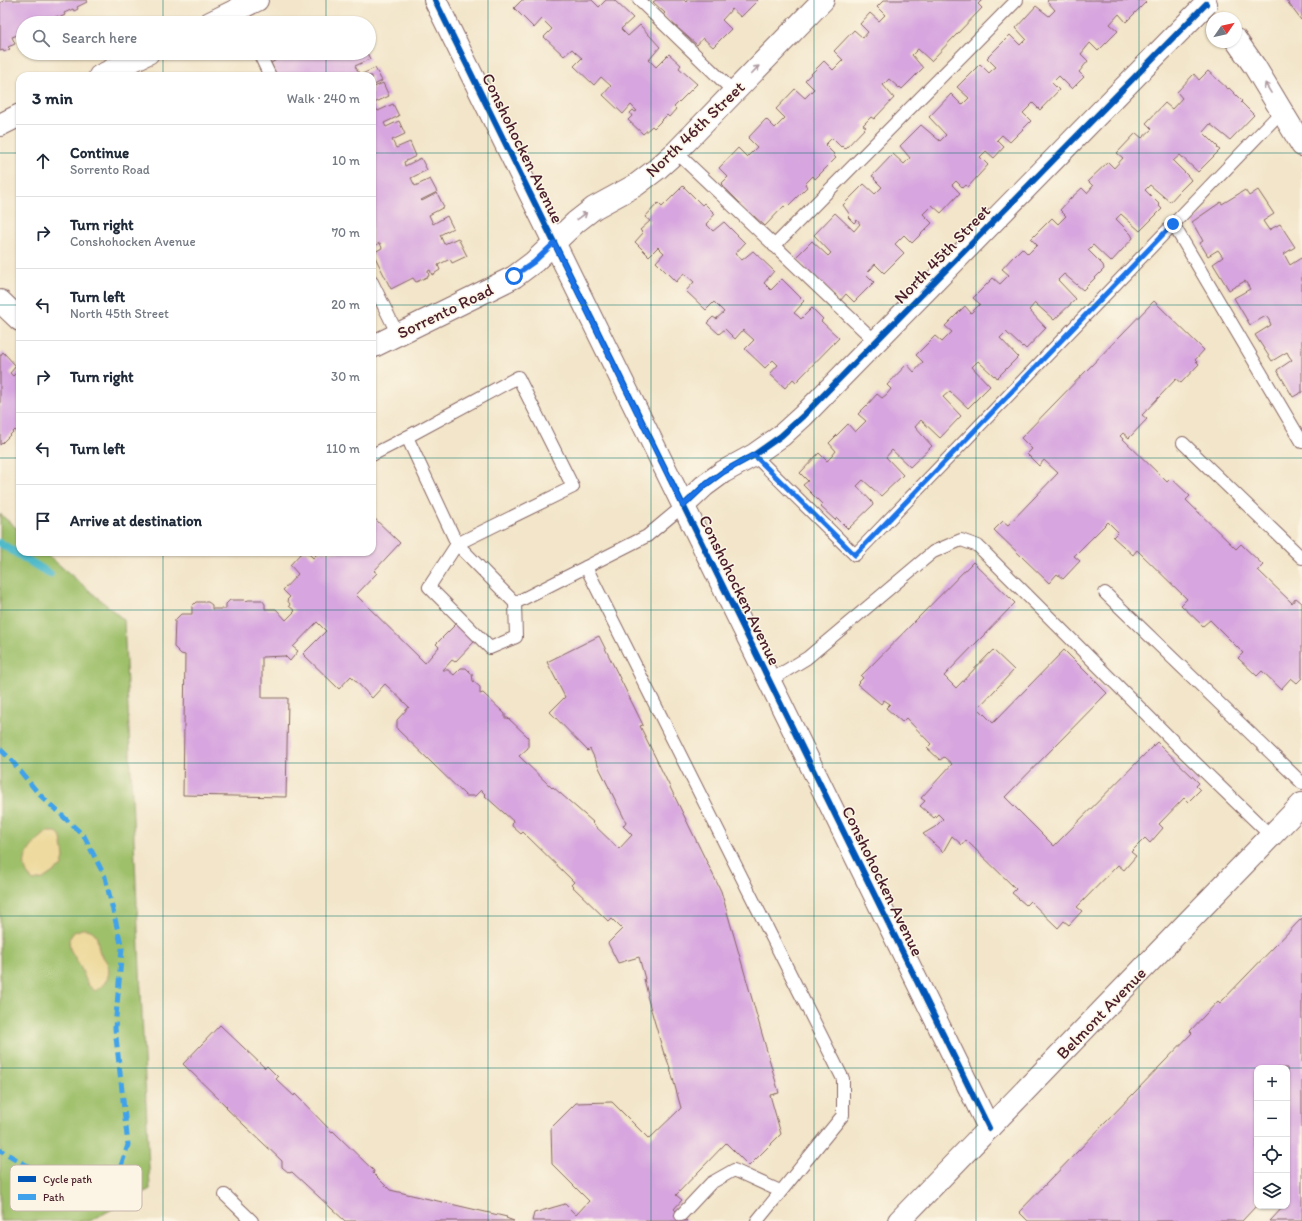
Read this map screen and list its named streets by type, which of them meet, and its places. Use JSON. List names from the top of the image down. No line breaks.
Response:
{"streets":{"main road":["North 46th Street","Conshohocken Avenue","North 45th Street","Sorrento Road","Belmont Avenue"]},"crossings":[["North 46th Street","Conshohocken Avenue"],["North 46th Street","Sorrento Road"],["Conshohocken Avenue","North 45th Street"],["Conshohocken Avenue","Sorrento Road"],["Conshohocken Avenue","Belmont Avenue"]],"one_way":["North 46th Street"],"legend":["Cycle path","Path"],"north":"top right","page":{"search":"Search here","heading":["3 min","Walk · 240 m"],"list":[["Continue","Sorrento Road","10 m"],["Turn right","Conshohocken Avenue","70 m"],["Turn left","North 45th Street","20 m"],["Turn right","30 m"],["Turn left","110 m"],"Arrive at destination"],"map_buttons":["+","−"]}}
